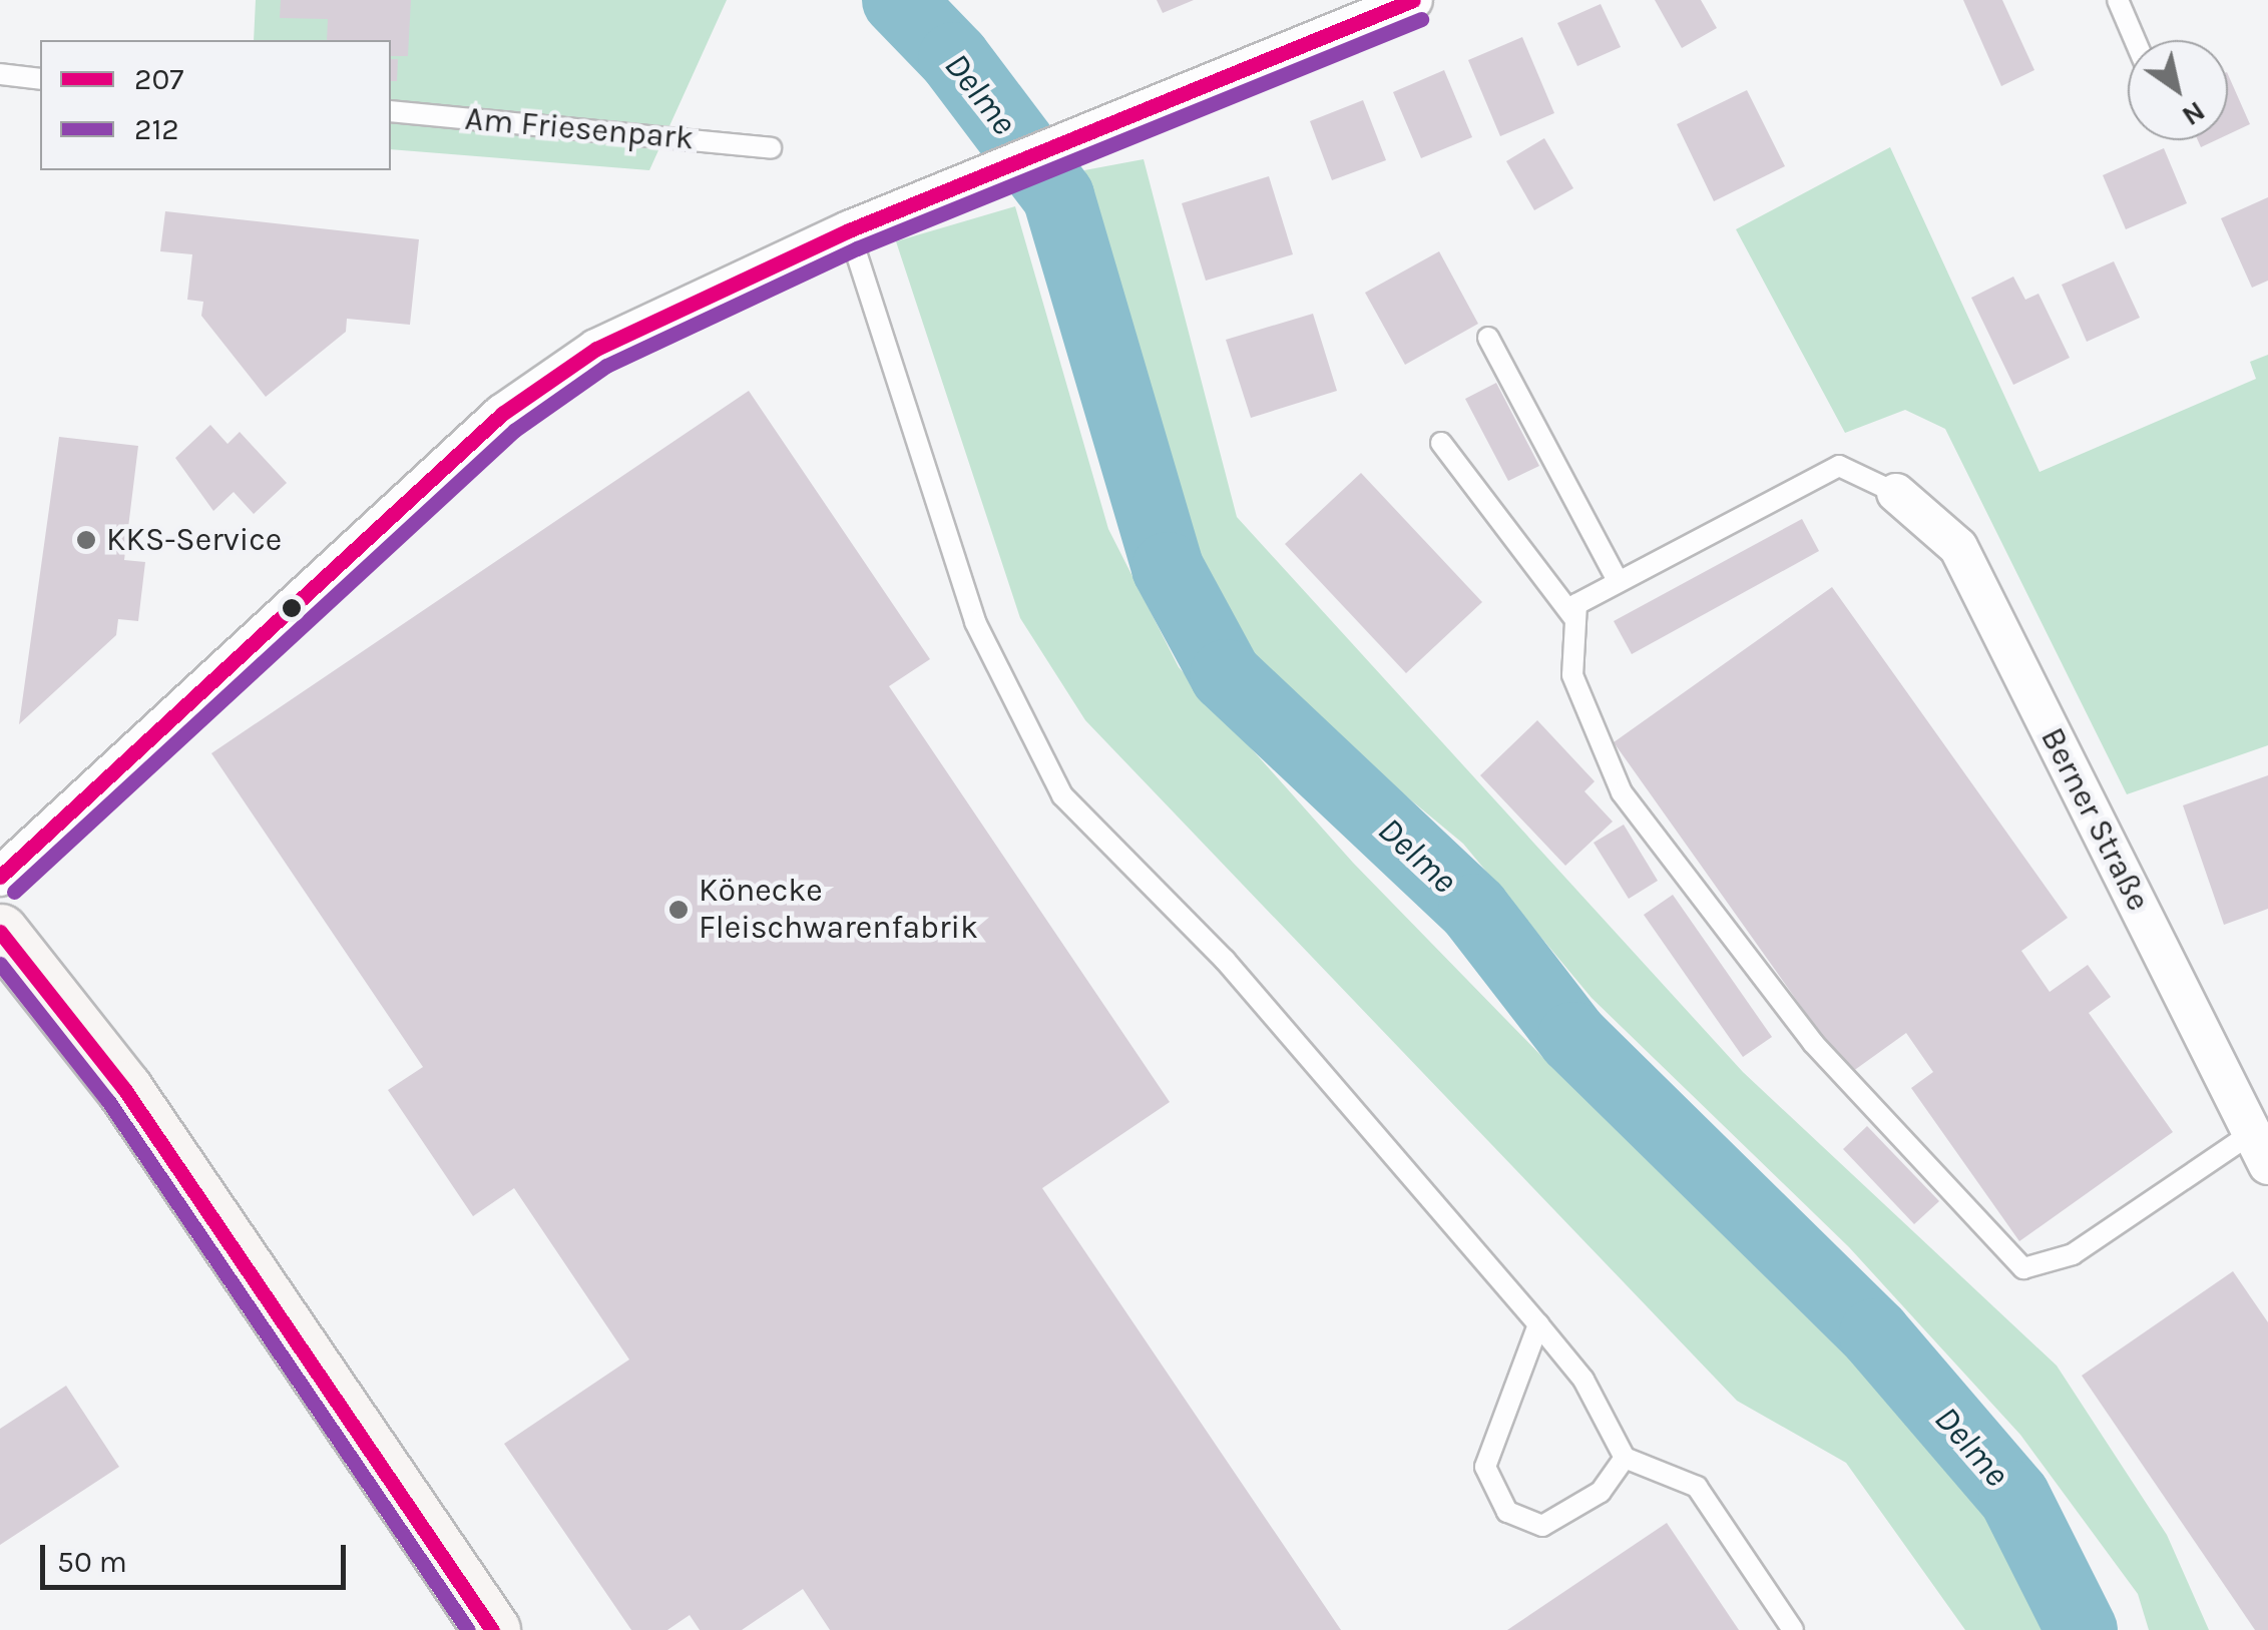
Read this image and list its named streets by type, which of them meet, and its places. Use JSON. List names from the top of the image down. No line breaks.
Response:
{"streets":{"street":["Berner Straße"],"lane":["Am Friesenpark"]},"water":["Delme"],"places":["KKS-Service","Könecke Fleischwarenfabrik"],"lines":["transit line 207","transit line 212"],"legend":["207","212"],"scale_bar":"50 m","north":"bottom right"}
